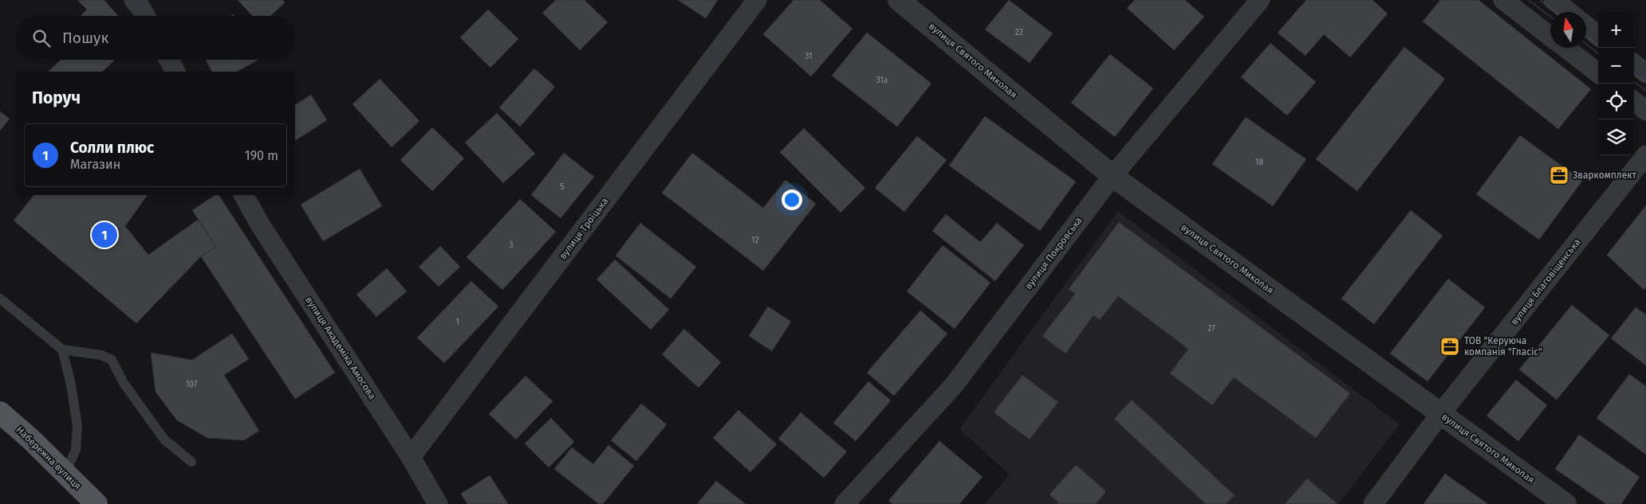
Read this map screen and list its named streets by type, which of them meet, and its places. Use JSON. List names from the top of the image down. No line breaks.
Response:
{"streets":{"main road":["Набережна вулиця"],"street":["вулиця Святого Миколая","вулиця Троїцька","вулиця Покровська","вулиця Благовіщенська","вулиця Академіка Амосова"]},"crossings":[["вулиця Святого Миколая","вулиця Покровська"],["вулиця Святого Миколая","вулиця Благовіщенська"],["вулиця Троїцька","вулиця Академіка Амосова"]],"places":{"office":["Зваркомплект","ТОВ \"Керуюча компанія \"Гласіс\""]},"house_numbers":["22","31","31а","18","5","12","3","1","27","107"],"north":"top","page":{"map_buttons":["+","−"],"search":"Пошук","heading":"Поруч","list":[{"mark":"1","name":"Солли плюс","note":"Магазин","value":"190 m"}],"pins":"1"}}
